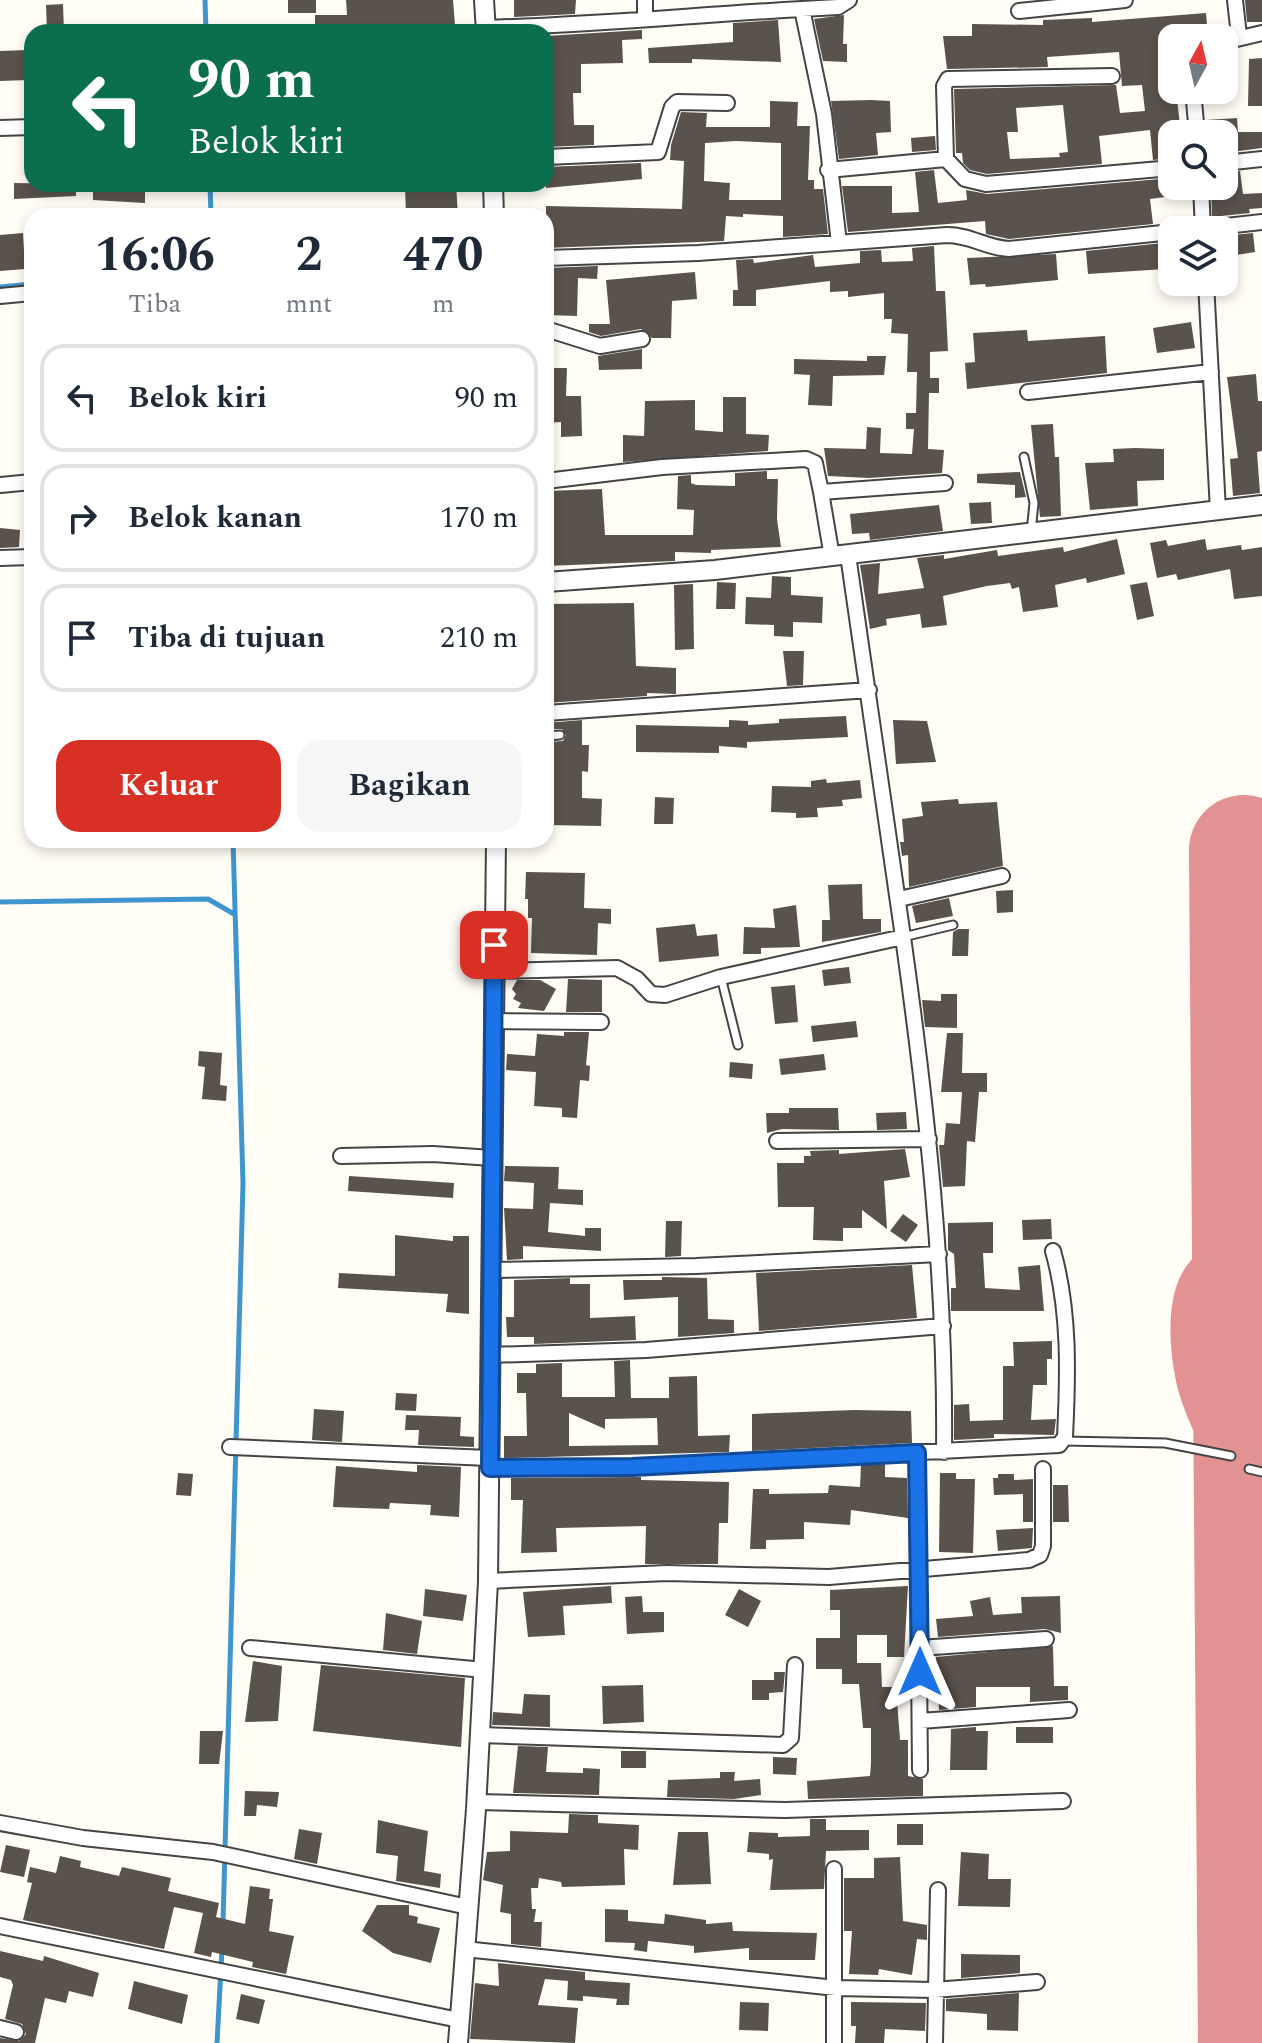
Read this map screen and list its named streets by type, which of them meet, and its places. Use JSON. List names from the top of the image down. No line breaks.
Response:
{"north":"top","page":{"turn":["90 m","Belok kiri"],"eta":["16:06","Tiba","2","mnt","470","m"],"list":[{"name":"Belok kiri","value":"90 m"},{"name":"Belok kanan","value":"170 m"},{"name":"Tiba di tujuan","value":"210 m"}],"buttons":["Keluar","Bagikan"]}}
